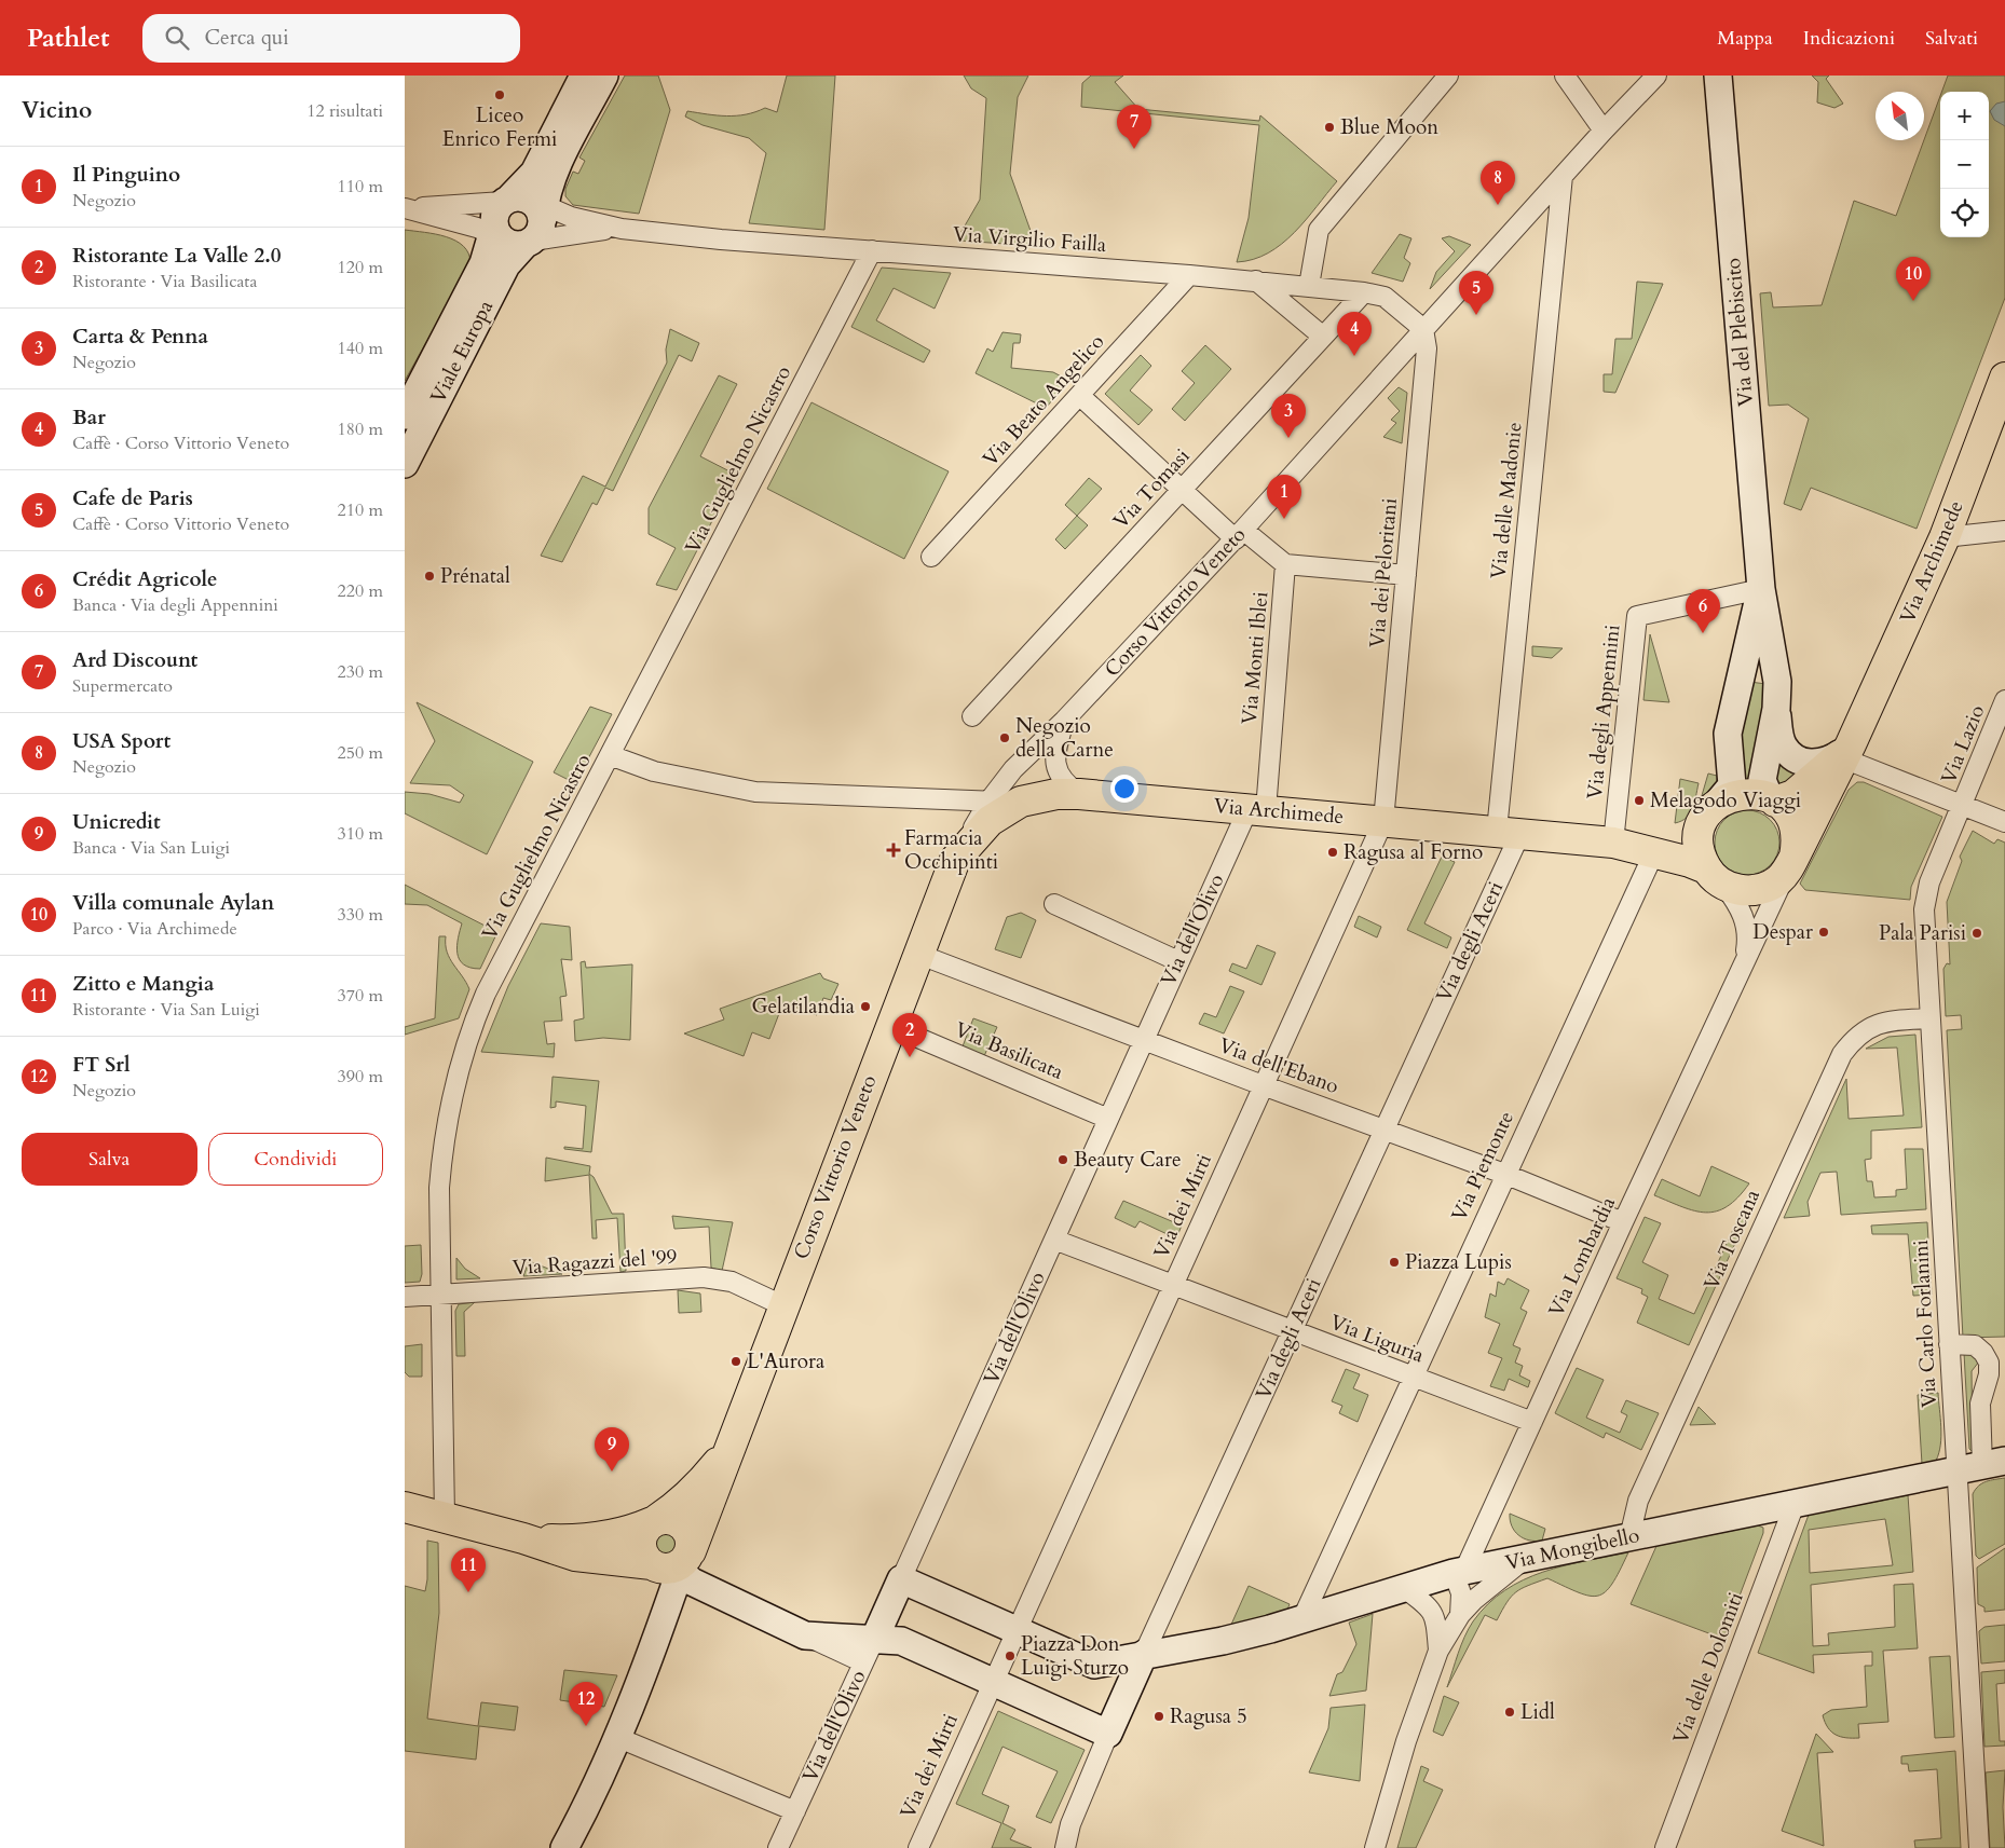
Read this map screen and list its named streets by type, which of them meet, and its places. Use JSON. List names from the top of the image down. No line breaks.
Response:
{"streets":{"main road":["Via Archimede","Corso Vittorio Veneto"],"street":["Via Virgilio Failla","Via del Plebiscito","Viale Europa","Via Beato Angelico","Via Guglielmo Nicastro","Via Tomasi","Via delle Madonie","Via dei Peloritani","Via Monti Iblei","Via degli Appennini","Via Lazio","Via dell'Olivo","Via degli Aceri","Via Basilicata","Via dell'Ebano","Via Piemonte","Via dei Mirti","Via Toscana","Via Lombardia","Via Ragazzi del '99","Via Carlo Forlanini","Via Liguria","Via Mongibello","Via delle Dolomiti"]},"crossings":[["Via Virgilio Failla","Via Beato Angelico"],["Via Virgilio Failla","Via Guglielmo Nicastro"],["Via Virgilio Failla","Via Tomasi"],["Via Virgilio Failla","Via dei Peloritani"],["Via Virgilio Failla","Corso Vittorio Veneto"],["Via del Plebiscito","Via Archimede"],["Via del Plebiscito","Via degli Appennini"],["Via Guglielmo Nicastro","Via Ragazzi del '99"],["Via delle Madonie","Via Archimede"],["Via delle Madonie","Corso Vittorio Veneto"],["Via delle Madonie","Via degli Aceri"],["Via Archimede","Via dei Peloritani"],["Via Archimede","Corso Vittorio Veneto"],["Via Archimede","Via Monti Iblei"],["Via Archimede","Via degli Appennini"],["Via Archimede","Via dell'Olivo"],["Via Archimede","Via degli Aceri"],["Via Archimede","Via dei Mirti"],["Via dei Peloritani","Corso Vittorio Veneto"],["Via dei Peloritani","Via dei Mirti"],["Corso Vittorio Veneto","Via Basilicata"],["Corso Vittorio Veneto","Via dell'Ebano"],["Corso Vittorio Veneto","Via Ragazzi del '99"],["Via Monti Iblei","Via dell'Olivo"],["Via Lazio","Via Carlo Forlanini"],["Via dell'Olivo","Via Basilicata"],["Via dell'Olivo","Via dell'Ebano"],["Via dell'Olivo","Via Liguria"],["Via degli Aceri","Via dell'Ebano"],["Via degli Aceri","Via Liguria"],["Via degli Aceri","Via Mongibello"],["Via dell'Ebano","Via Piemonte"],["Via dell'Ebano","Via dei Mirti"],["Via dell'Ebano","Via Lombardia"],["Via Piemonte","Via Liguria"],["Via Piemonte","Via Mongibello"],["Via dei Mirti","Via Liguria"],["Via Toscana","Via Carlo Forlanini"],["Via Toscana","Via Mongibello"],["Via Lombardia","Via Liguria"],["Via Lombardia","Via Mongibello"],["Via Carlo Forlanini","Via Mongibello"],["Via Mongibello","Via delle Dolomiti"]],"places":{"other":["Liceo Enrico Fermi","Blue Moon","Prénatal","Negozio della Carne","Melagodo Viaggi","Ragusa al Forno","Despar","Pala Parisi","Gelatilandia","Beauty Care","Piazza Lupis","L'Aurora","Piazza Don Luigi Sturzo","Lidl","Ragusa 5"],"health":["Farmacia Occhipinti"]},"north":"top left","page":{"header":"Pathlet","search":"Cerca qui","nav":["Mappa","Indicazioni","Salvati"],"heading":["Vicino","12 risultati"],"map_buttons":["+","−"],"pins":["7","8","10","5","4","3","1","6","2","9","11","12"],"list":[{"mark":"1","name":"Il Pinguino","note":"Negozio","value":"110 m"},{"mark":"2","name":"Ristorante La Valle 2.0","note":"Ristorante · Via Basilicata","value":"120 m"},{"mark":"3","name":"Carta & Penna","note":"Negozio","value":"140 m"},{"mark":"4","name":"Bar","note":"Caffè · Corso Vittorio Veneto","value":"180 m"},{"mark":"5","name":"Cafe de Paris","note":"Caffè · Corso Vittorio Veneto","value":"210 m"},{"mark":"6","name":"Crédit Agricole","note":"Banca · Via degli Appennini","value":"220 m"},{"mark":"7","name":"Ard Discount","note":"Supermercato","value":"230 m"},{"mark":"8","name":"USA Sport","note":"Negozio","value":"250 m"},{"mark":"9","name":"Unicredit","note":"Banca · Via San Luigi","value":"310 m"},{"mark":"10","name":"Villa comunale Aylan","note":"Parco · Via Archimede","value":"330 m"},{"mark":"11","name":"Zitto e Mangia","note":"Ristorante · Via San Luigi","value":"370 m"},{"mark":"12","name":"FT Srl","note":"Negozio","value":"390 m"}],"buttons":["Salva","Condividi"]}}
